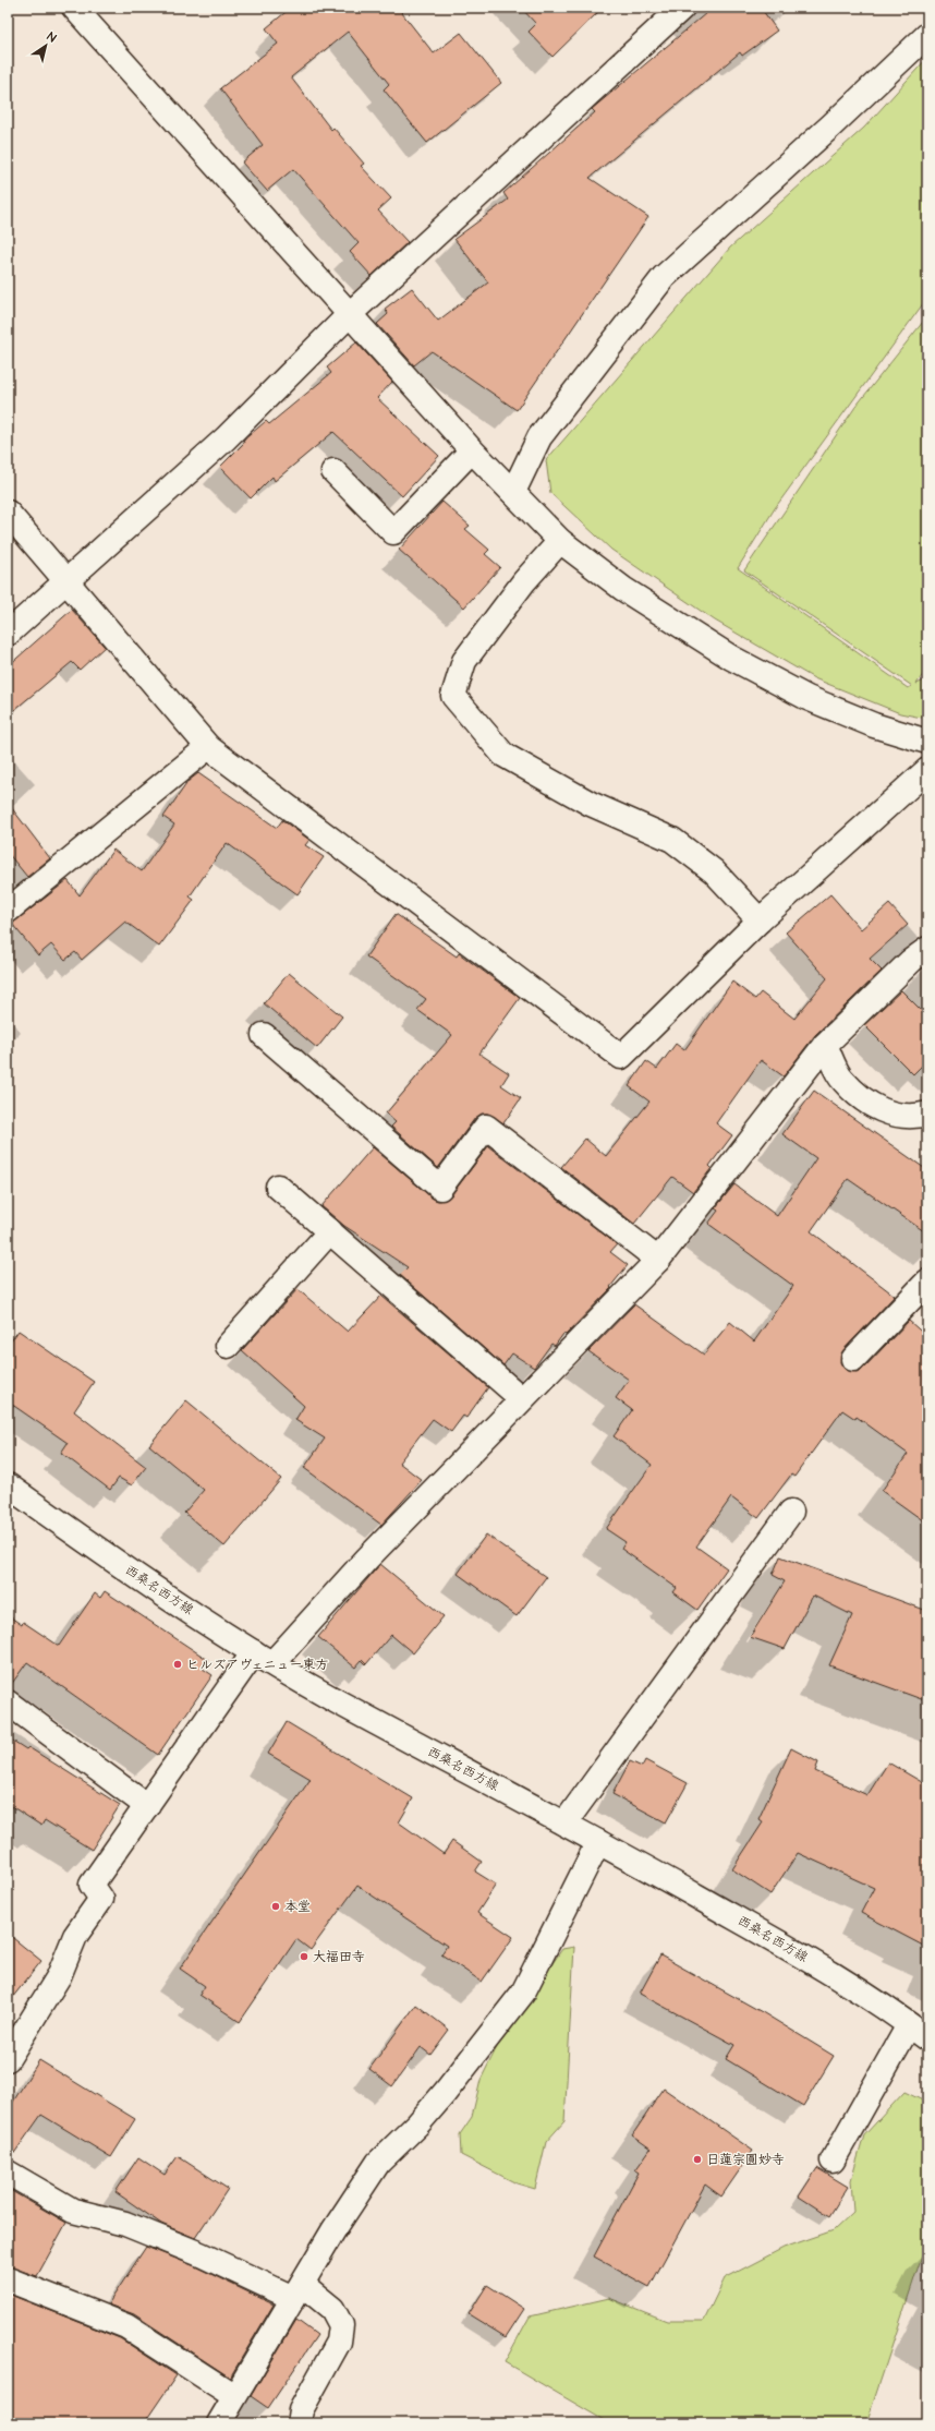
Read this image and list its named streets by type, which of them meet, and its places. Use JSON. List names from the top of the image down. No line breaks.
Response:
{"streets":{"street":["西桑名西方線"]},"places":["ヒルズアヴェニュー東方","本堂","大福田寺","日蓮宗圓妙寺"],"north":"top right"}
